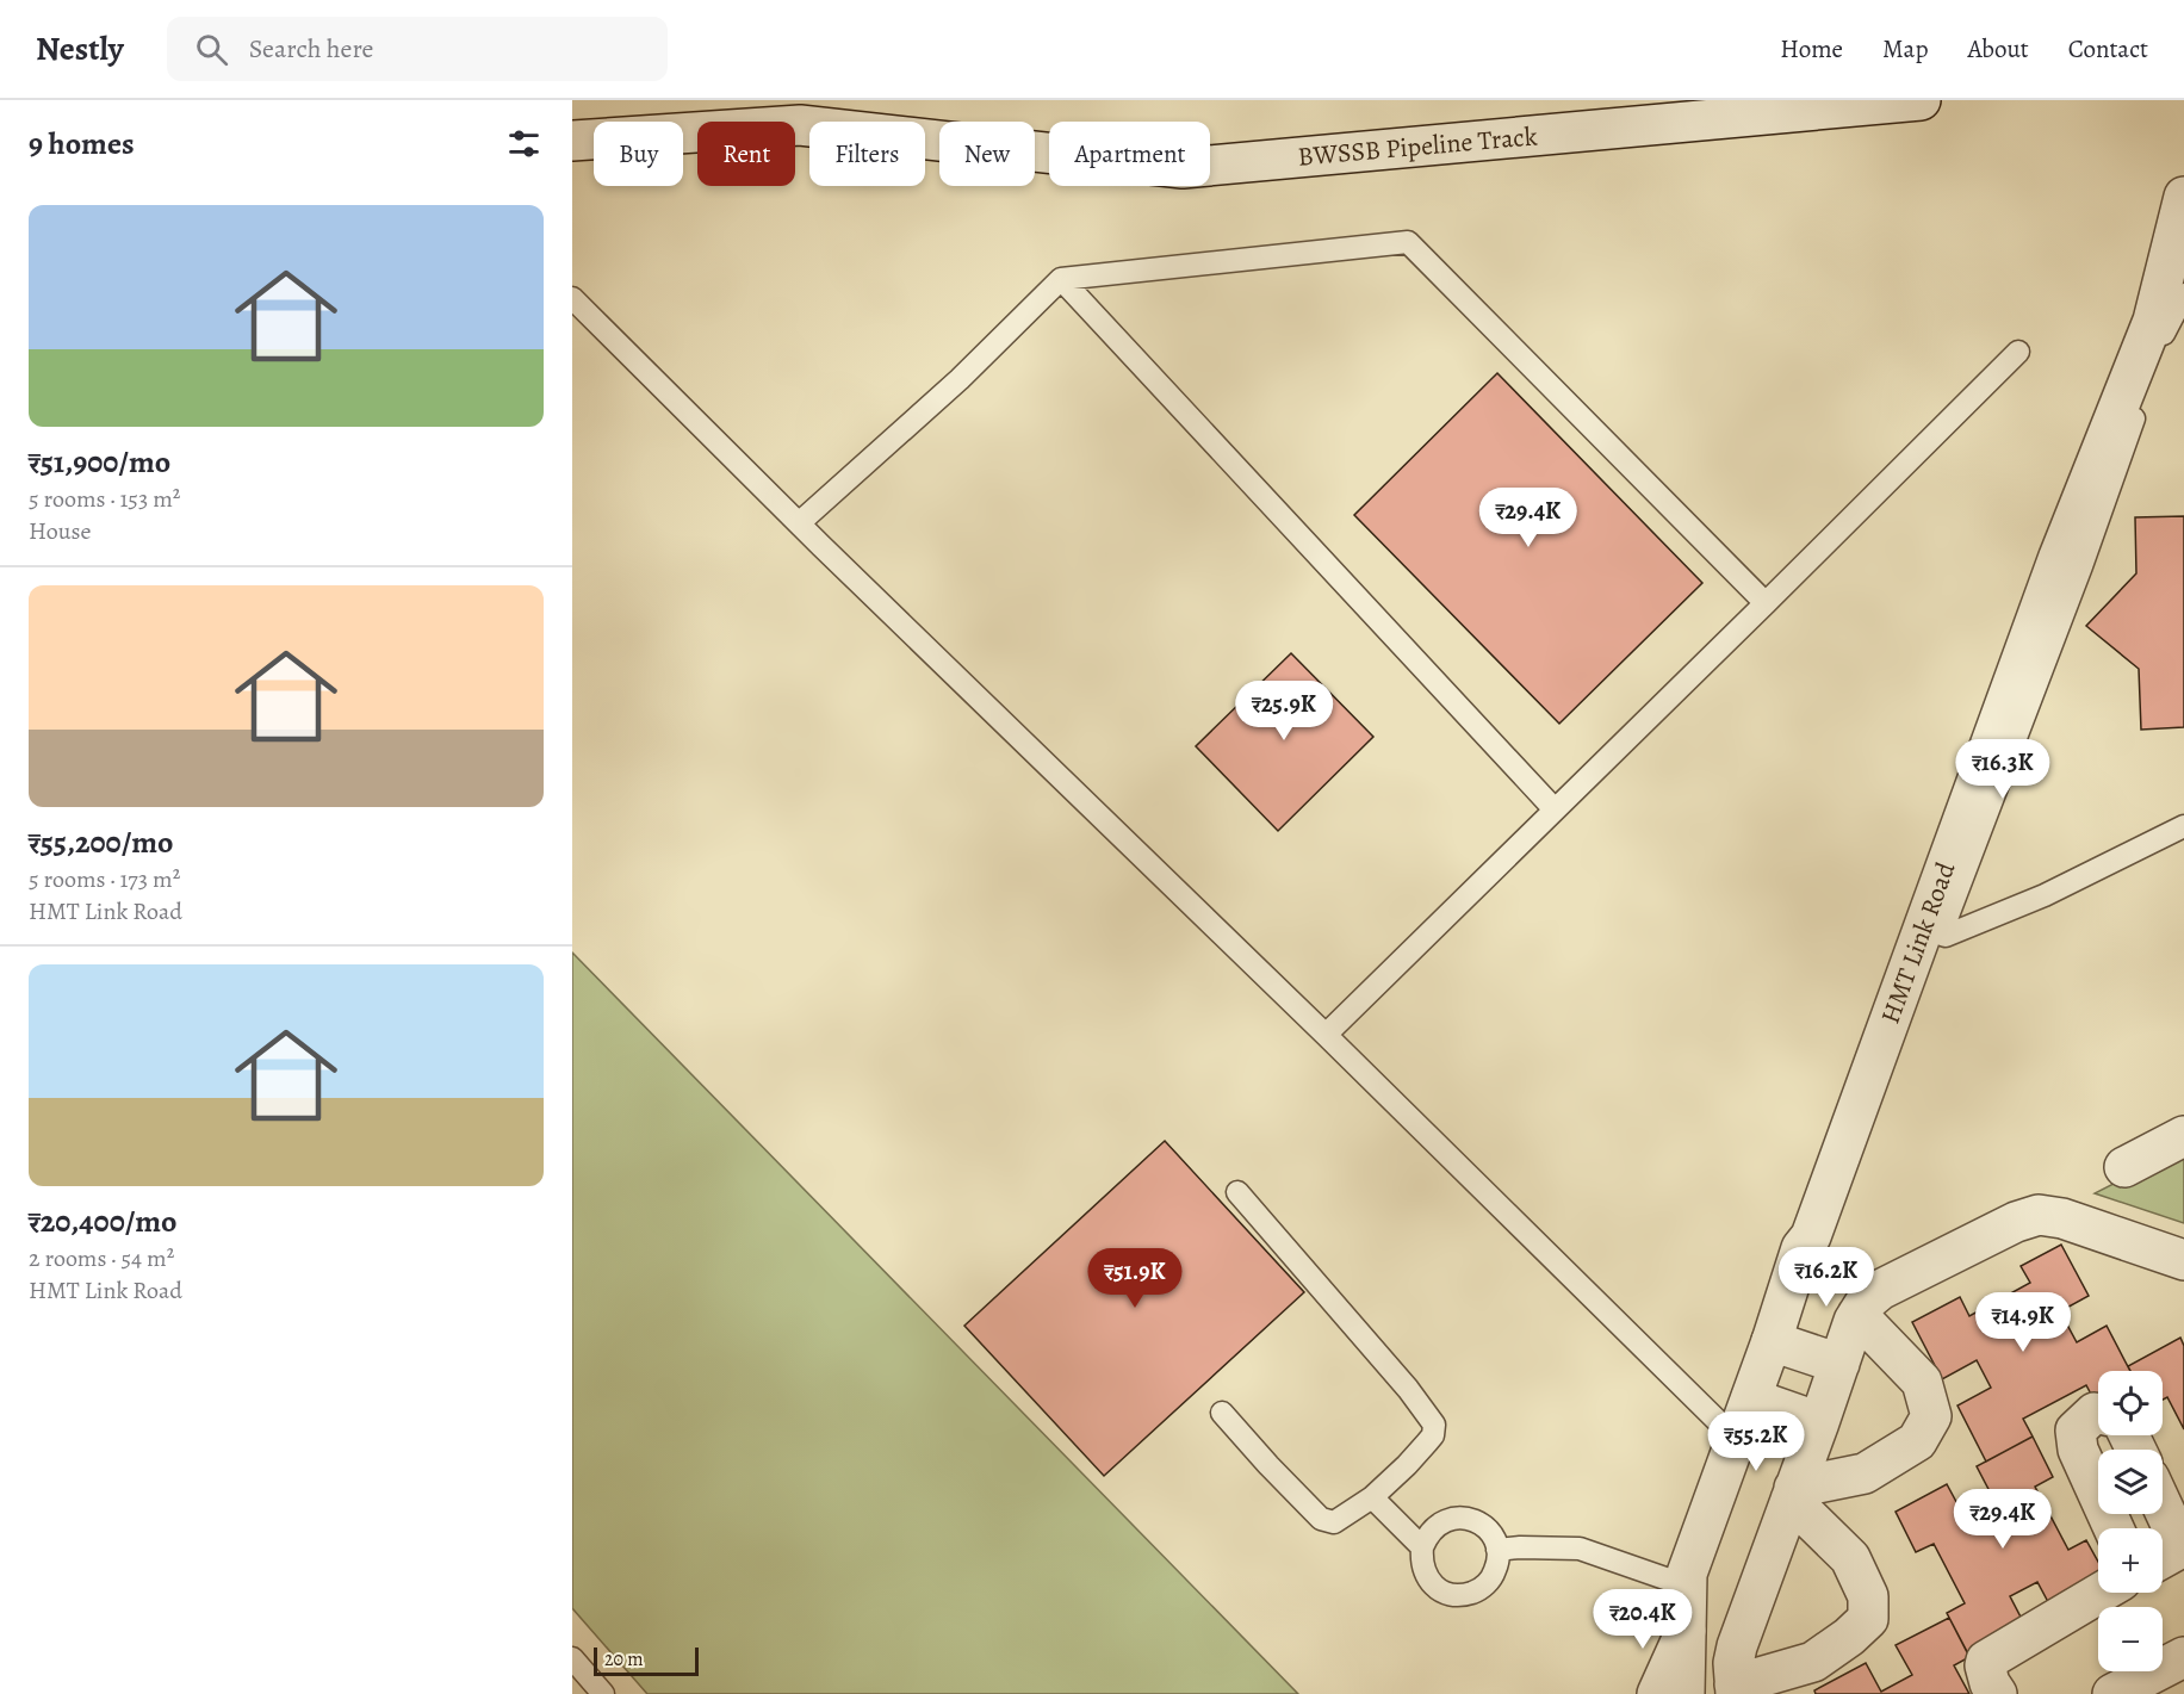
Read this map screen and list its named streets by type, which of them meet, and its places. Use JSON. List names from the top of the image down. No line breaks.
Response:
{"streets":{"street":["BWSSB Pipeline Track","HMT Link Road"]},"scale_bar":"20 m","page":{"header":"Nestly","search":"Search here","nav":["Home","Map","About","Contact"],"heading":"9 homes","chip":["Buy","Rent","Filters","New","Apartment"],"list":[{"name":"₹51,900/mo","note":"5 rooms · 153 m² · House"},{"name":"₹55,200/mo","note":"5 rooms · 173 m² · HMT Link Road"},{"name":"₹20,400/mo","note":"2 rooms · 54 m² · HMT Link Road"}],"price":["₹29.4K","₹25.9K","₹16.3K","₹16.2K","₹51.9K","₹14.9K","₹55.2K","₹29.4K","₹20.4K"],"map_buttons":["+","−"],"scale":"20 m"}}
